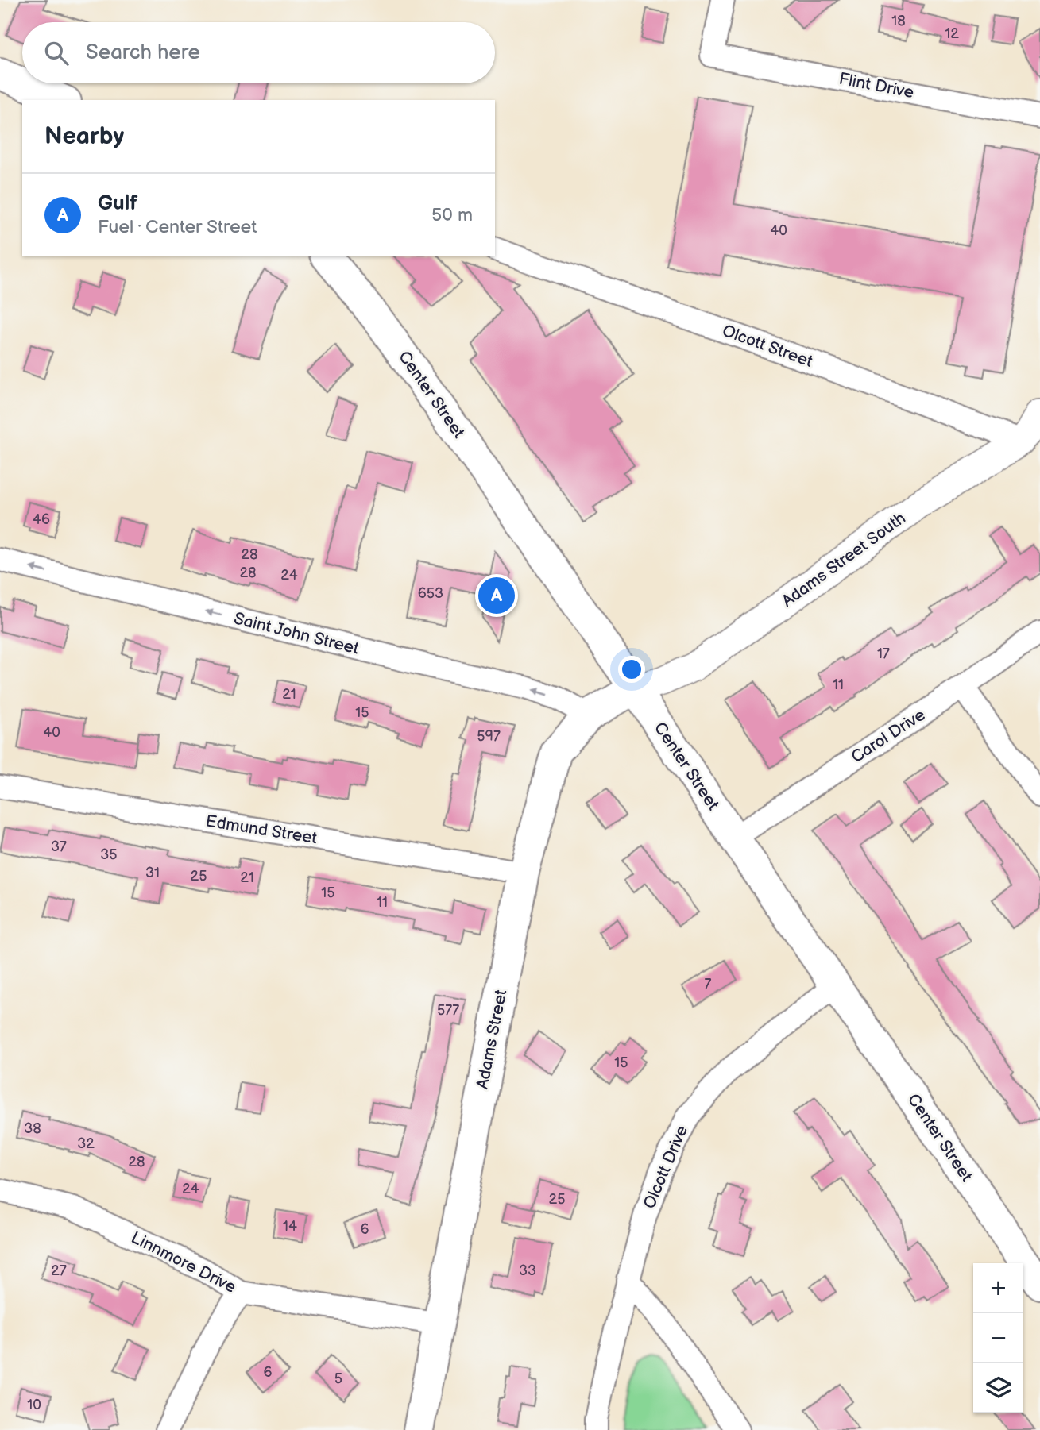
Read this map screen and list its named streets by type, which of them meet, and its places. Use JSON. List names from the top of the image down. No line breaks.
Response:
{"streets":{"main road":["Center Street","Adams Street"],"street":["Flint Drive","Olcott Street","Adams Street South","Saint John Street","Carol Drive","Edmund Street","Olcott Drive","Linnmore Drive"]},"crossings":[["Olcott Street","Adams Street South"],["Center Street","Adams Street South"],["Center Street","Carol Drive"],["Center Street","Adams Street"],["Center Street","Olcott Drive"],["Adams Street South","Adams Street"],["Saint John Street","Adams Street"],["Edmund Street","Adams Street"],["Adams Street","Linnmore Drive"]],"one_way":["Saint John Street"],"house_numbers":["18","12","40","46","28","28","24","653","17","11","21","15","40","597","37","35","31","25","21","15","11","7","577","15","38","32","28","24","25","14","6","27","33","6","5","10"],"page":{"search":"Search here","heading":"Nearby","list":[{"mark":"A","name":"Gulf","note":"Fuel · Center Street","value":"50 m"}],"pins":"A","map_buttons":["+","−"]}}
